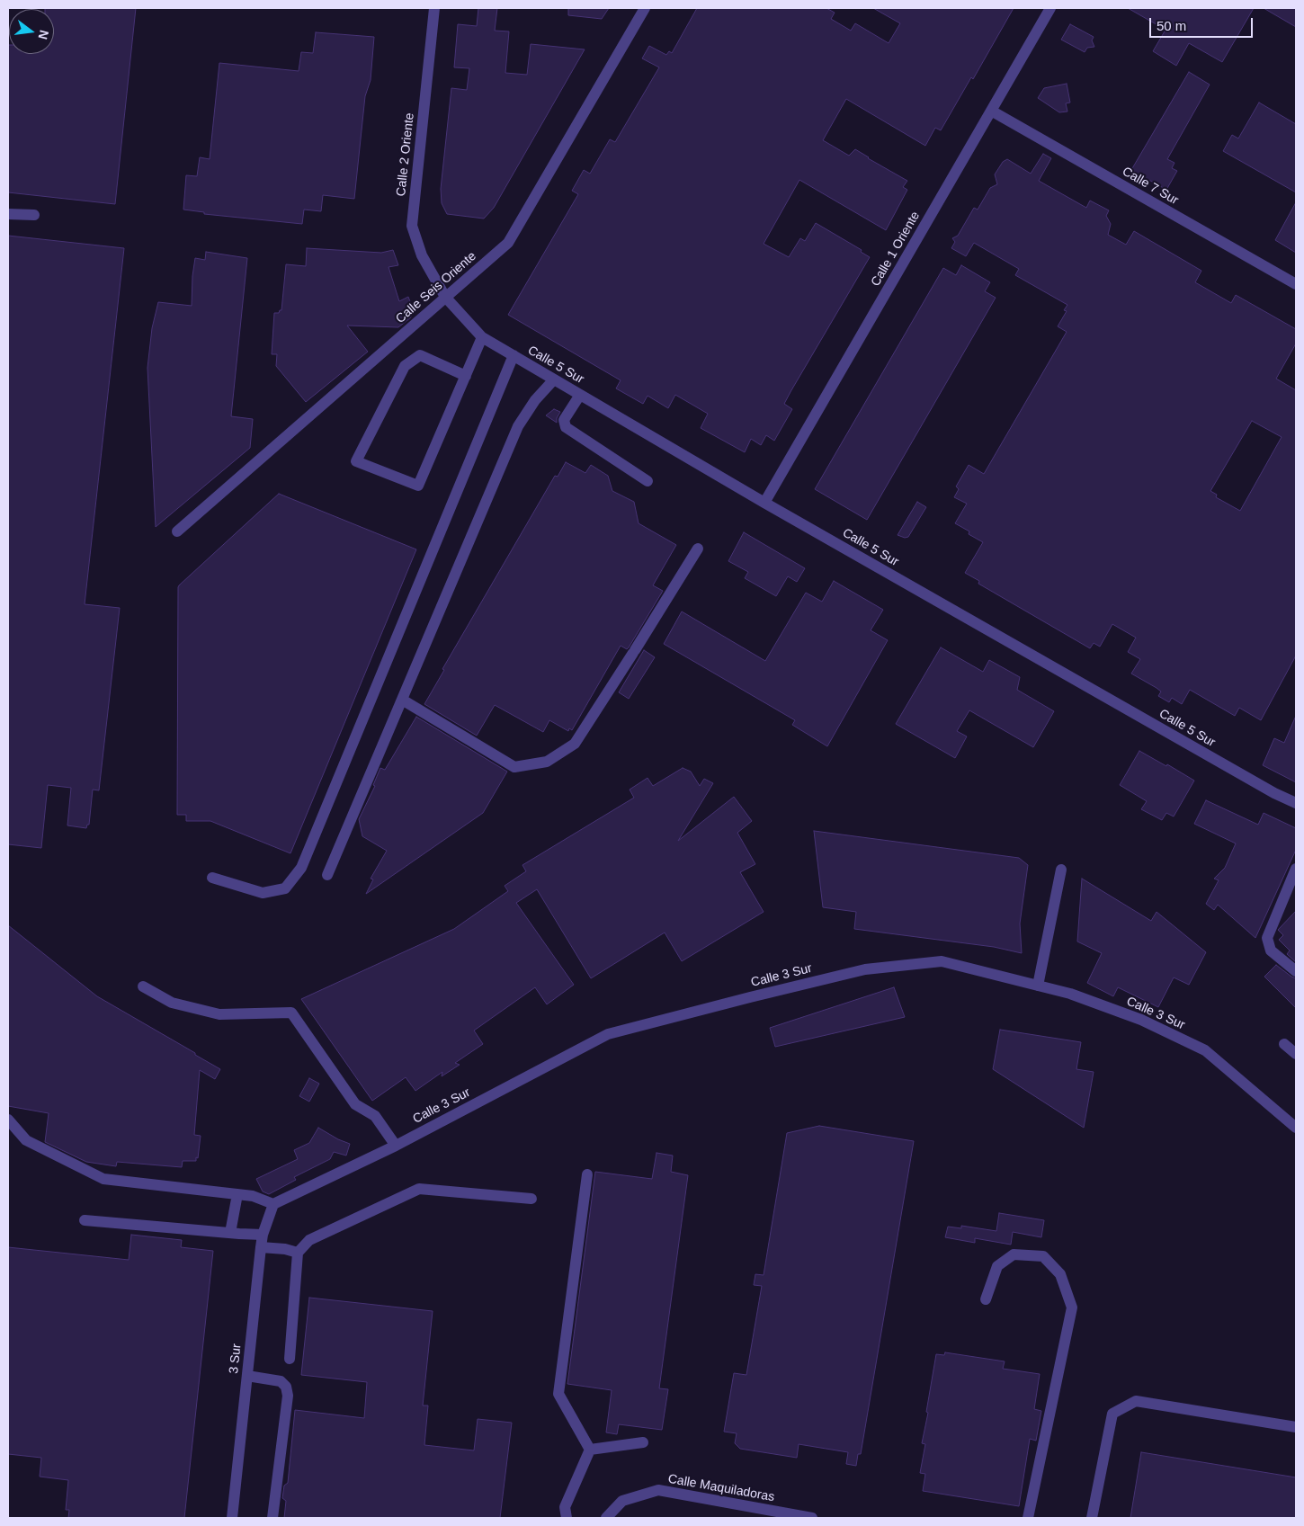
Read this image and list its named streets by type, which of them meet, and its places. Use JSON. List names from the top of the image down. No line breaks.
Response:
{"streets":{"street":["Calle 2 Oriente","Calle 7 Sur","Calle 1 Oriente","Calle Seis Oriente","Calle 5 Sur","Calle 3 Sur","3 Sur","Calle Maquiladoras"]},"crossings":[["Calle 2 Oriente","Calle Seis Oriente"],["Calle 2 Oriente","Calle 5 Sur"],["Calle 7 Sur","Calle 1 Oriente"],["Calle 1 Oriente","Calle 5 Sur"],["Calle Seis Oriente","Calle 5 Sur"],["Calle 3 Sur","3 Sur"]],"scale_bar":"50 m","north":"right"}
